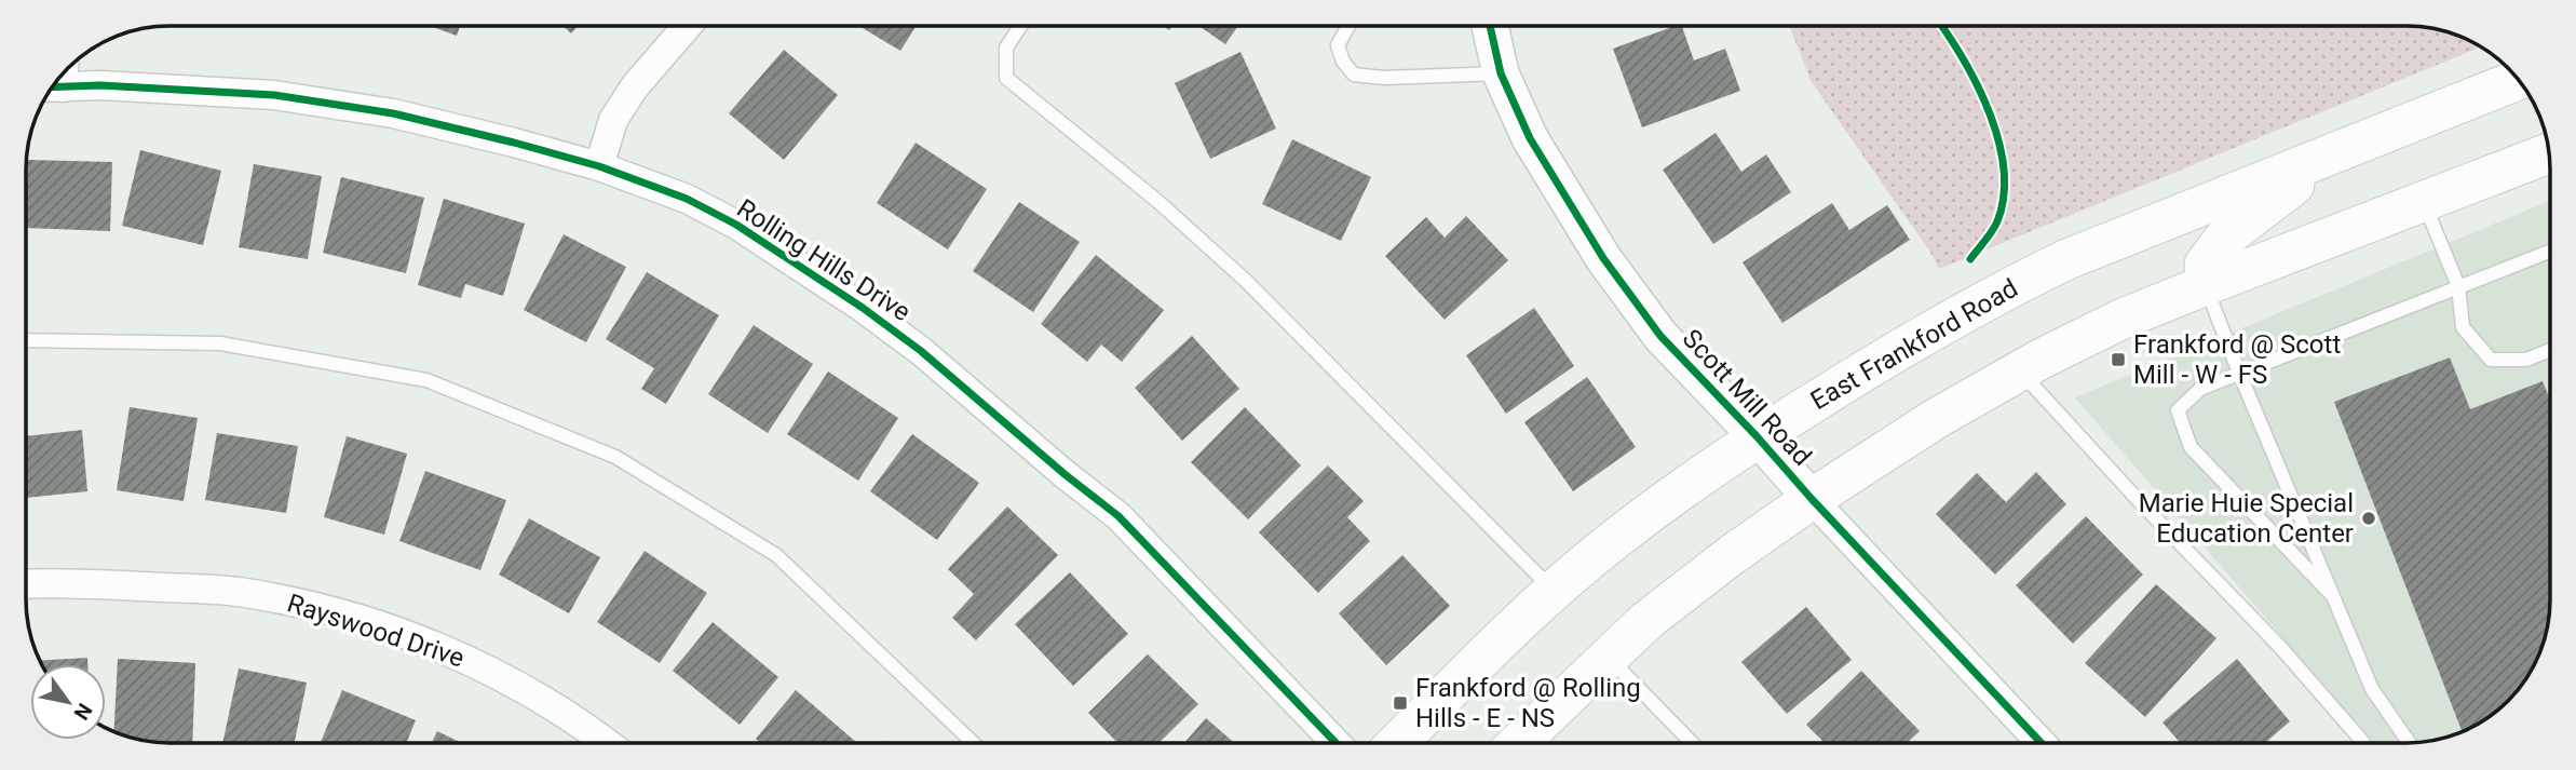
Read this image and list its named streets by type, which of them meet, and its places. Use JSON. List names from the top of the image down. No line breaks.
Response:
{"streets":{"main road":["East Frankford Road"],"street":["Rolling Hills Drive","Scott Mill Road","Rayswood Drive"]},"crossings":[["East Frankford Road","Scott Mill Road"]],"places":{"transit":["Frankford @ Scott Mill - W - FS","Frankford @ Rolling Hills - E - NS"],"other":["Marie Huie Special Education Center"]},"north":"bottom right"}
